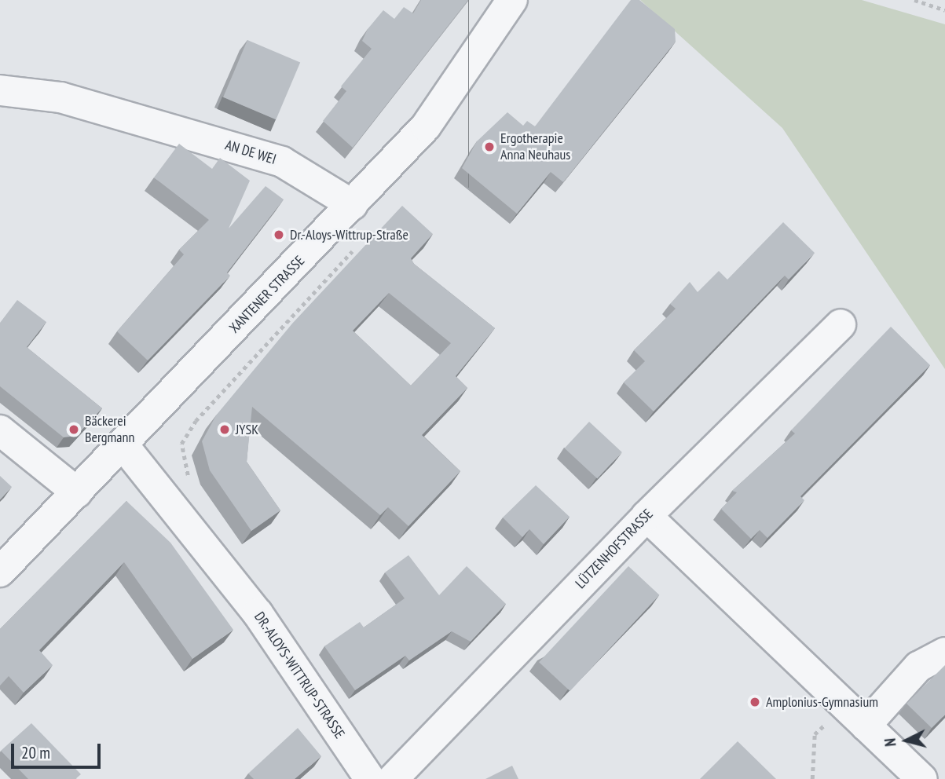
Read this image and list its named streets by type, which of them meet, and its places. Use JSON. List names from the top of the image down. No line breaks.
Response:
{"streets":{"street":["AN DE WEI","XANTENER STRASSE","LÜTZENHOFSTRASSE","DR.-ALOYS-WITTRUP-STRASSE"]},"crossings":[["AN DE WEI","XANTENER STRASSE"],["XANTENER STRASSE","DR.-ALOYS-WITTRUP-STRASSE"]],"places":["Ergotherapie Anna Neuhaus","Dr.-Aloys-Wittrup-Straße","Bäckerei Bergmann","JYSK","Amplonius-Gymnasium"],"scale_bar":"20 m","north":"left"}
